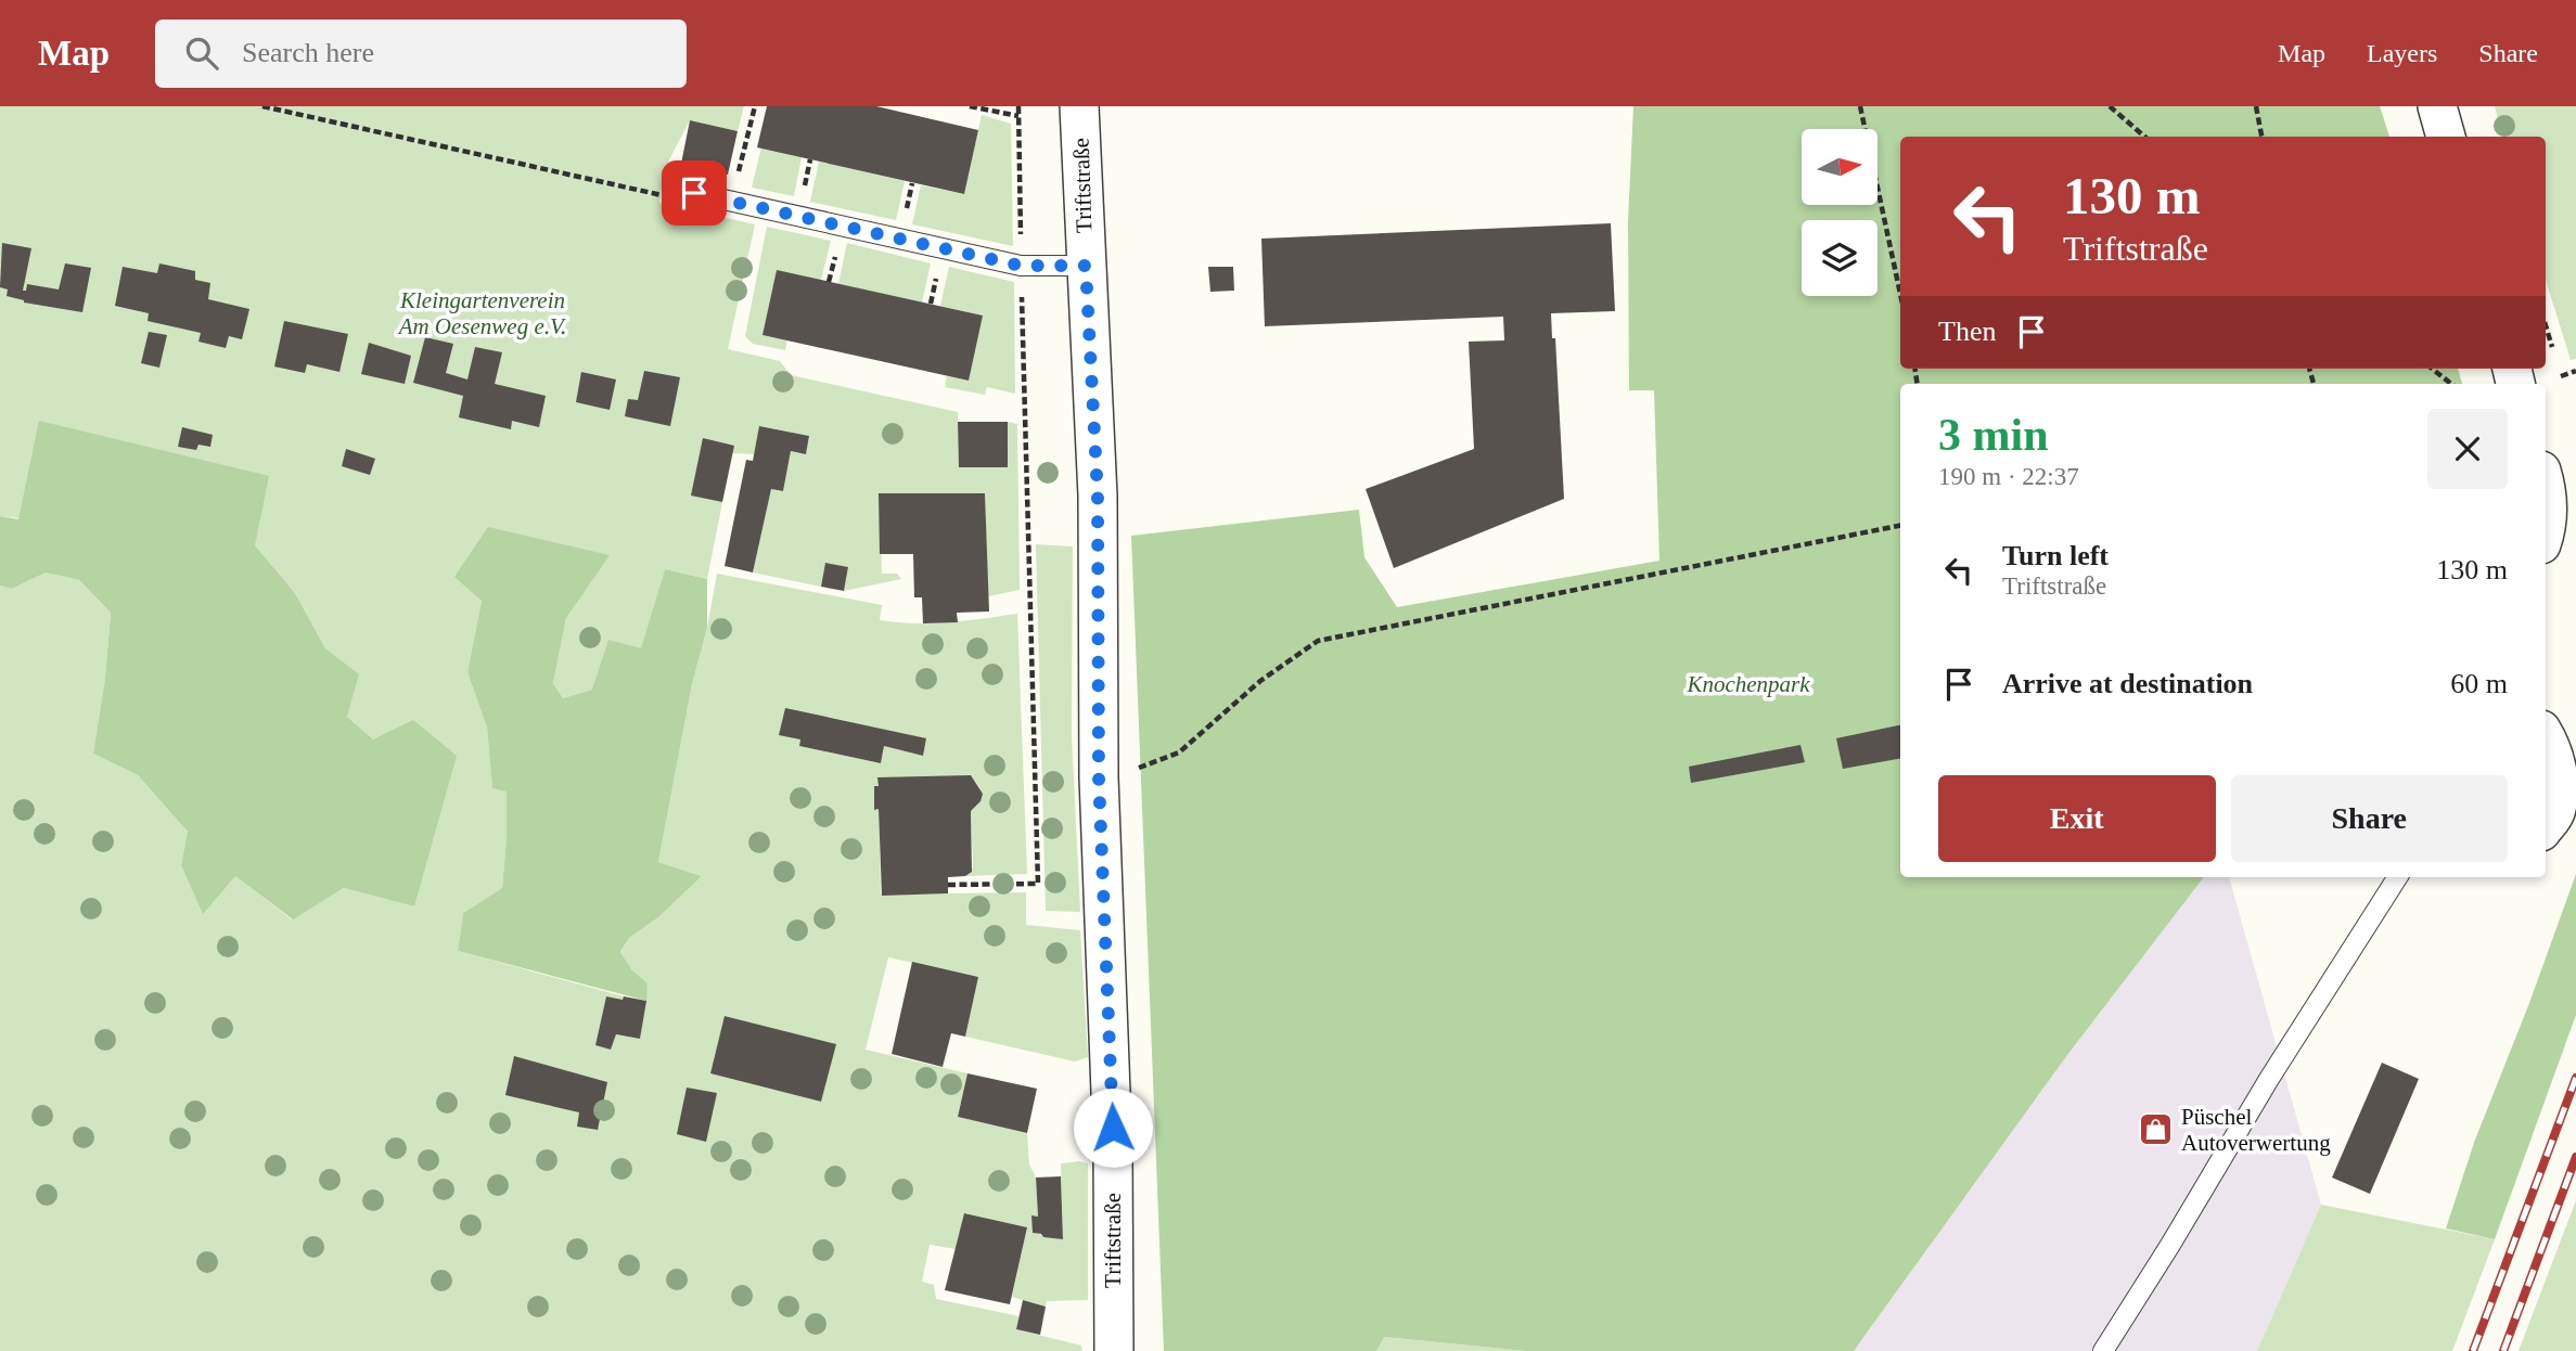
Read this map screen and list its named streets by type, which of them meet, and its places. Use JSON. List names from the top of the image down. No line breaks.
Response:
{"streets":{"street":["Triftstraße"]},"parks":["Kleingartenverein Am Oesenweg e.V.","Knochenpark"],"places":{"shop":["Püschel Autoverwertung"]},"north":"right","page":{"header":"Map","search":"Search here","nav":["Map","Layers","Share"],"turn":["130 m","Triftstraße"],"then":"Then","heading":["3 min","190 m · 22:37"],"list":[{"name":"Turn left","note":"Triftstraße","value":"130 m"},{"name":"Arrive at destination","value":"60 m"}],"buttons":["Exit","Share"]}}
